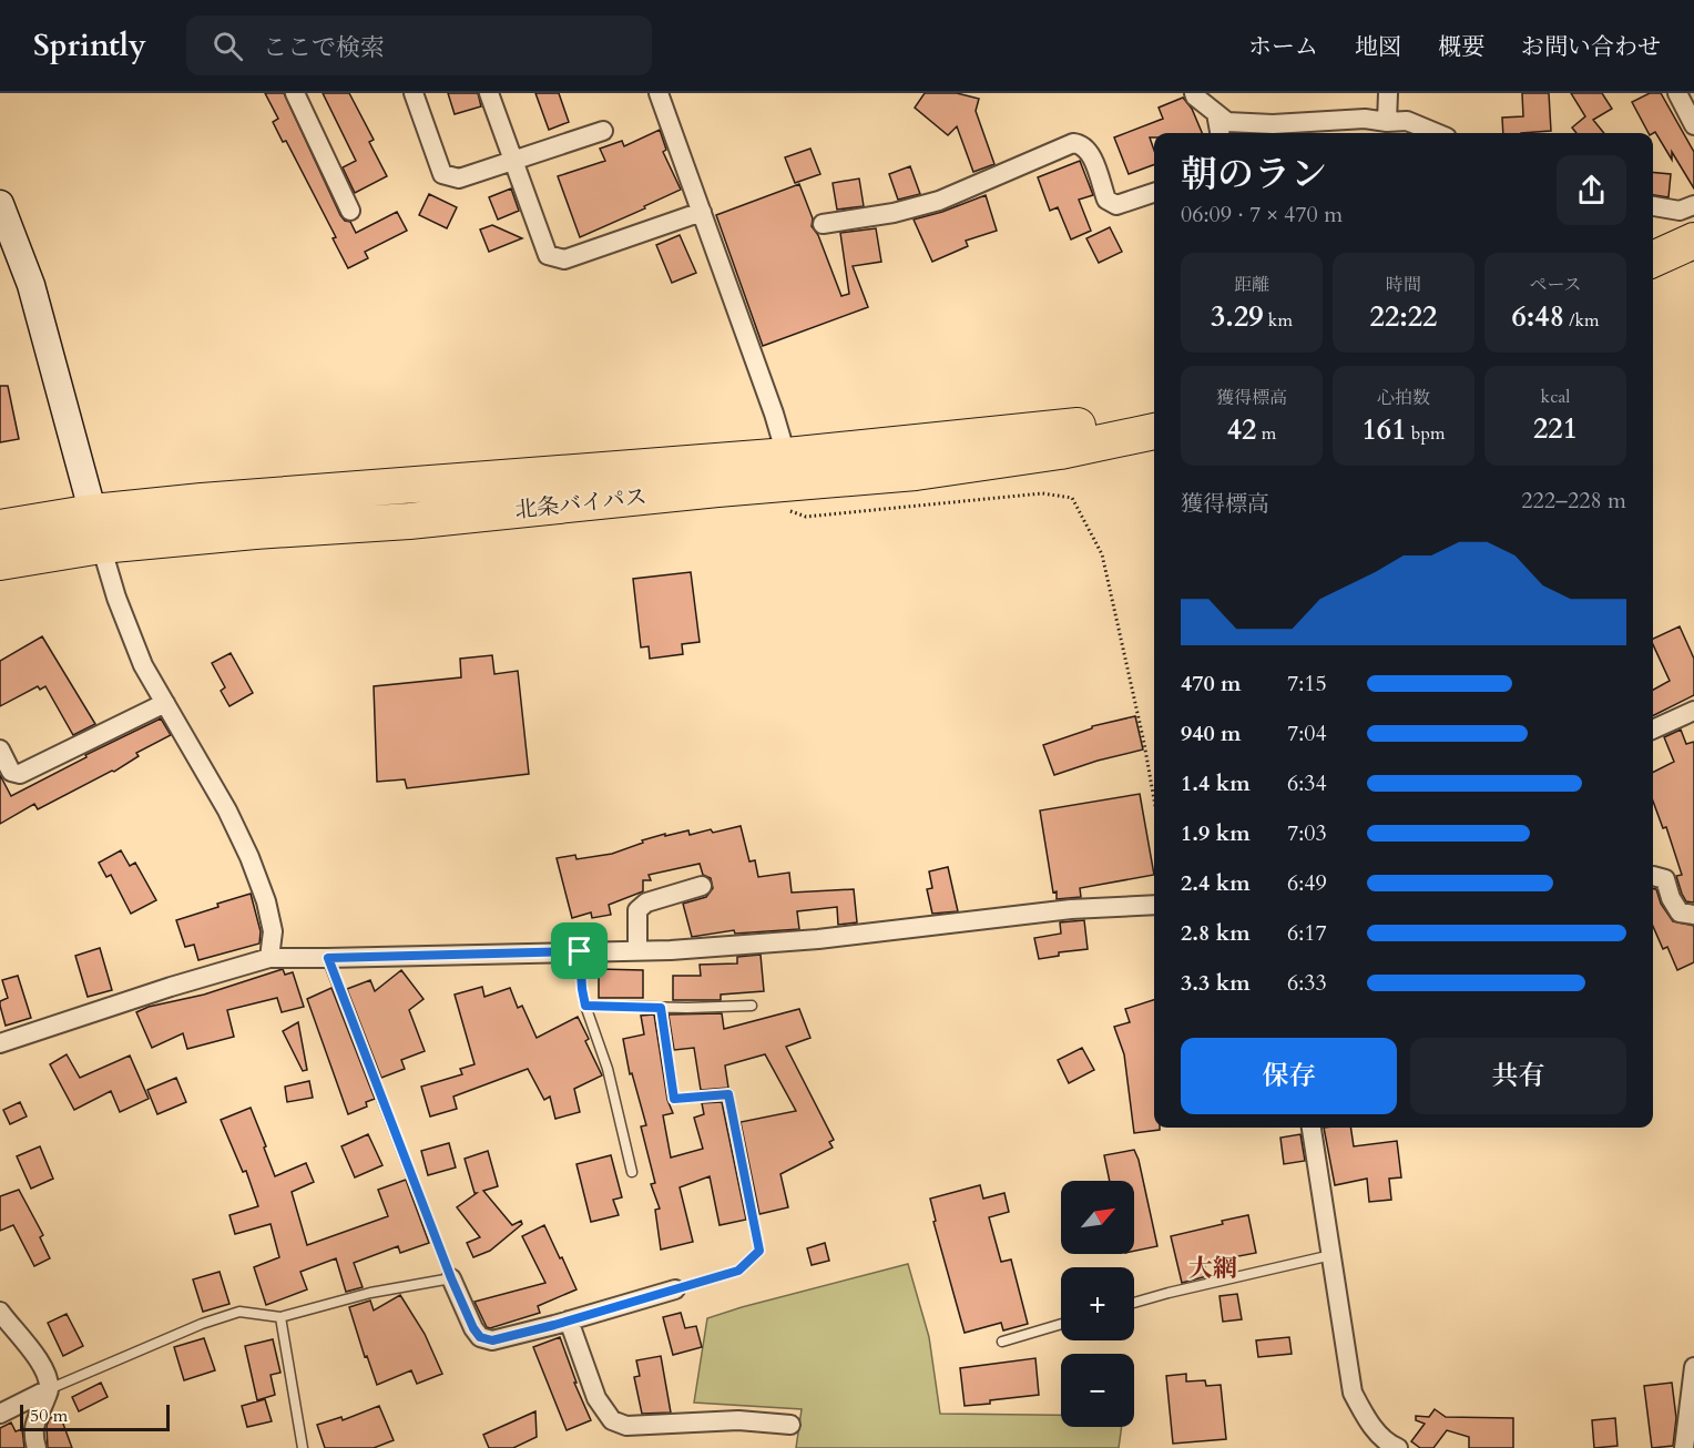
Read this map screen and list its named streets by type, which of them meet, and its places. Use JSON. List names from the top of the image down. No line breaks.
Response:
{"streets":{"highway":["北条バイパス"]},"districts":["大網"],"scale_bar":"50 m","north":"top right","page":{"header":"Sprintly","search":"ここで検索","nav":["ホーム","地図","概要","お問い合わせ"],"heading":["朝のラン","06:09 · 7 × 470 m"],"stats":[["距離","3.29 km"],["時間","22:22"],["ペース","6:48 /km"],["獲得標高","42 m"],["心拍数","161 bpm"],["kcal","221"]],"chart":["獲得標高","222–228 m"],"list":[{"name":"470 m","note":"7:15"},{"name":"940 m","note":"7:04"},{"name":"1.4 km","note":"6:34"},{"name":"1.9 km","note":"7:03"},{"name":"2.4 km","note":"6:49"},{"name":"2.8 km","note":"6:17"},{"name":"3.3 km","note":"6:33"}],"buttons":["保存","共有"],"map_buttons":["+","−"],"scale":"50 m"}}
